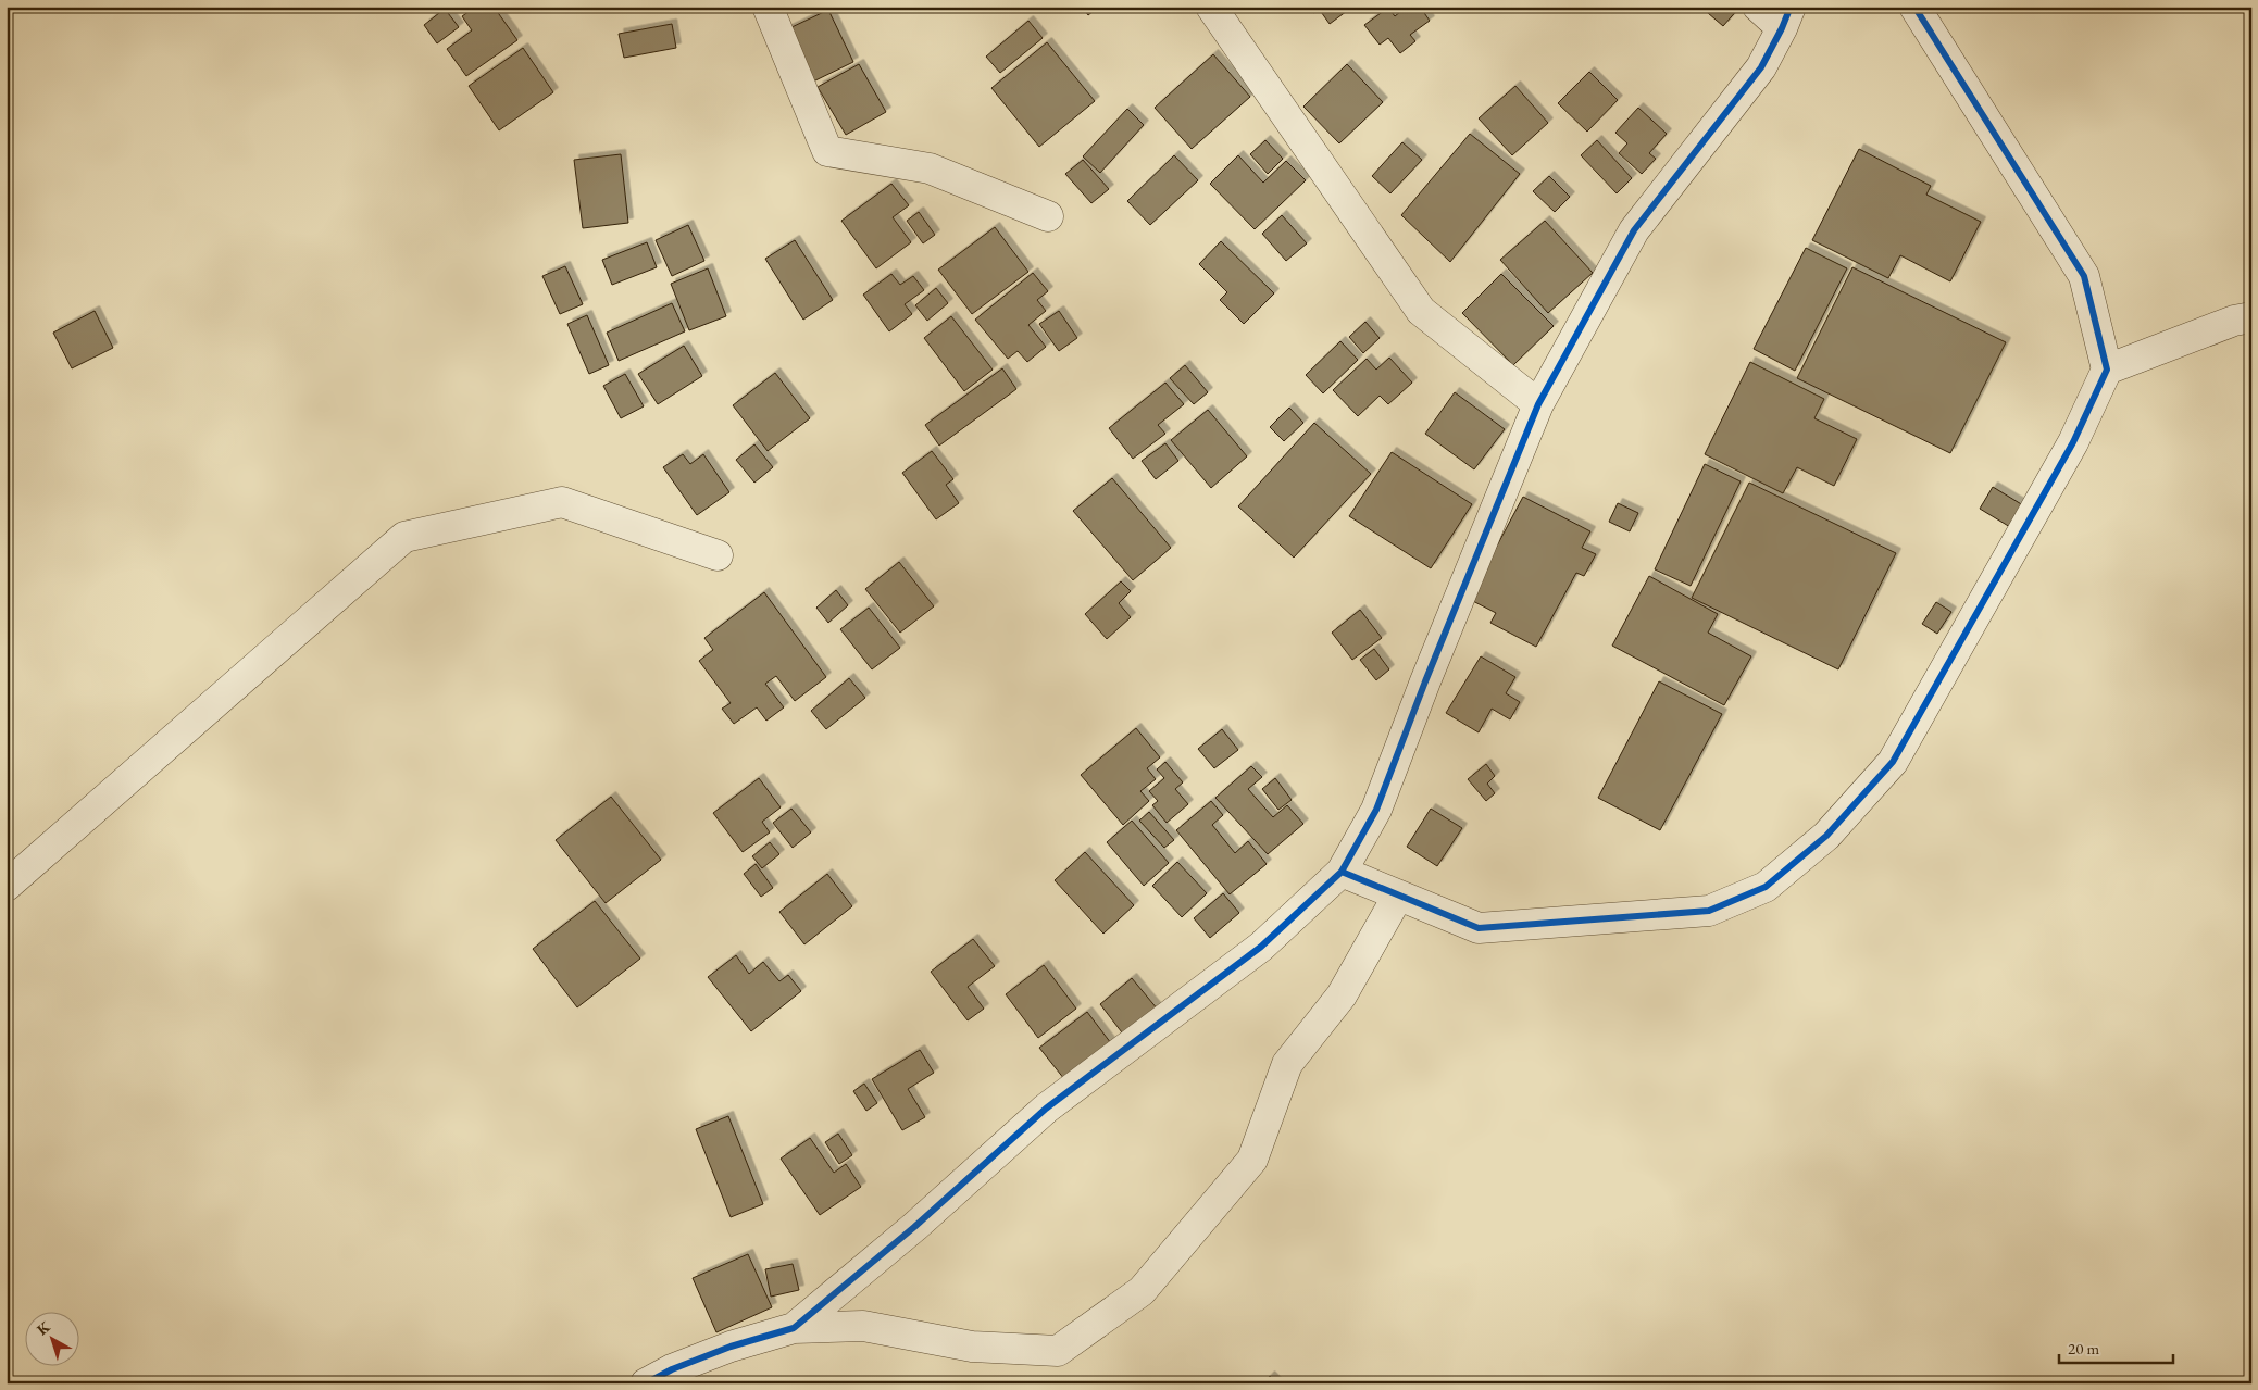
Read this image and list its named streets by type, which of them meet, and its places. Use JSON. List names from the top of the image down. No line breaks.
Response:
{"scale_bar":"20 m","north":"top left"}
